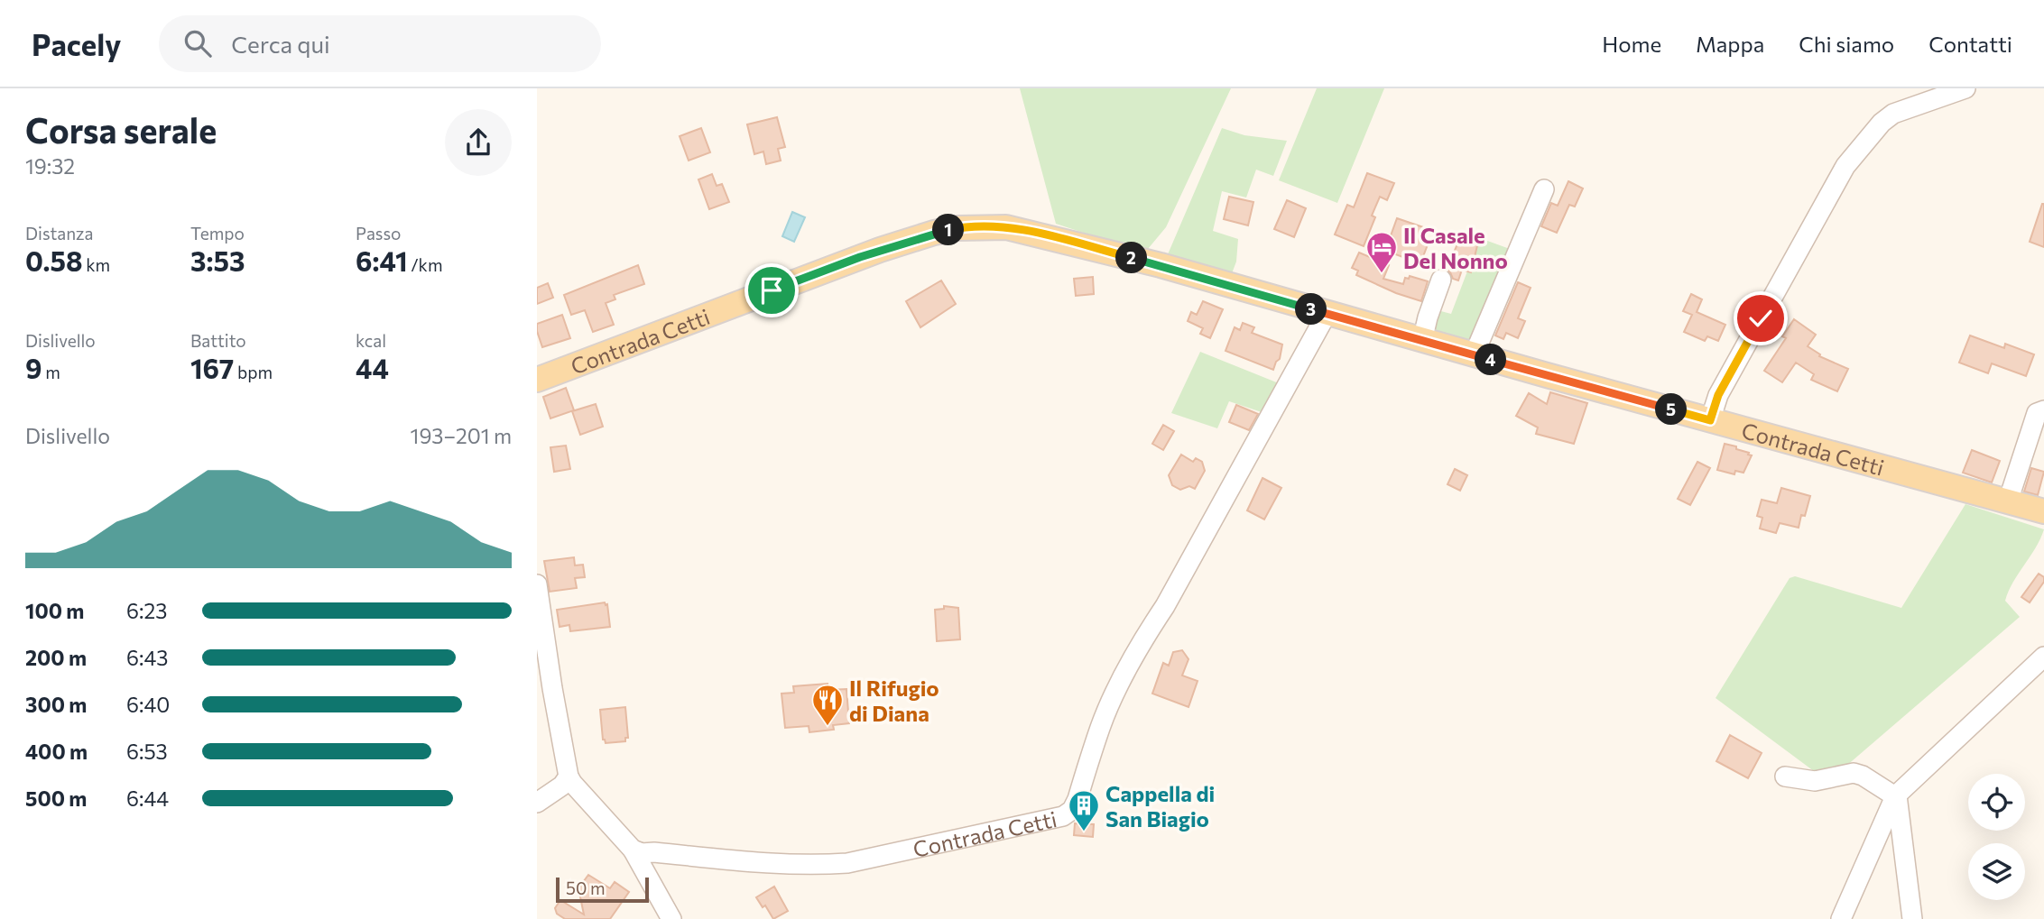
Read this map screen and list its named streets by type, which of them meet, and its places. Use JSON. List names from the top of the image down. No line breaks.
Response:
{"streets":{"main road":["Contrada Cetti"]},"places":{"hotel":["Il Casale Del Nonno"],"restaurant":["Il Rifugio di Diana"],"building":["Cappella di San Biagio"]},"scale_bar":"50 m","page":{"header":"Pacely","search":"Cerca qui","nav":["Home","Mappa","Chi siamo","Contatti"],"heading":["Corsa serale","19:32"],"stats":[["Distanza","0.58 km"],["Tempo","3:53"],["Passo","6:41 /km"],["Dislivello","9 m"],["Battito","167 bpm"],["kcal","44"]],"pins":["1","2","3","4","5"],"chart":["Dislivello","193–201 m"],"list":[{"name":"100 m","note":"6:23"},{"name":"200 m","note":"6:43"},{"name":"300 m","note":"6:40"},{"name":"400 m","note":"6:53"},{"name":"500 m","note":"6:44"}],"scale":"50 m"}}
